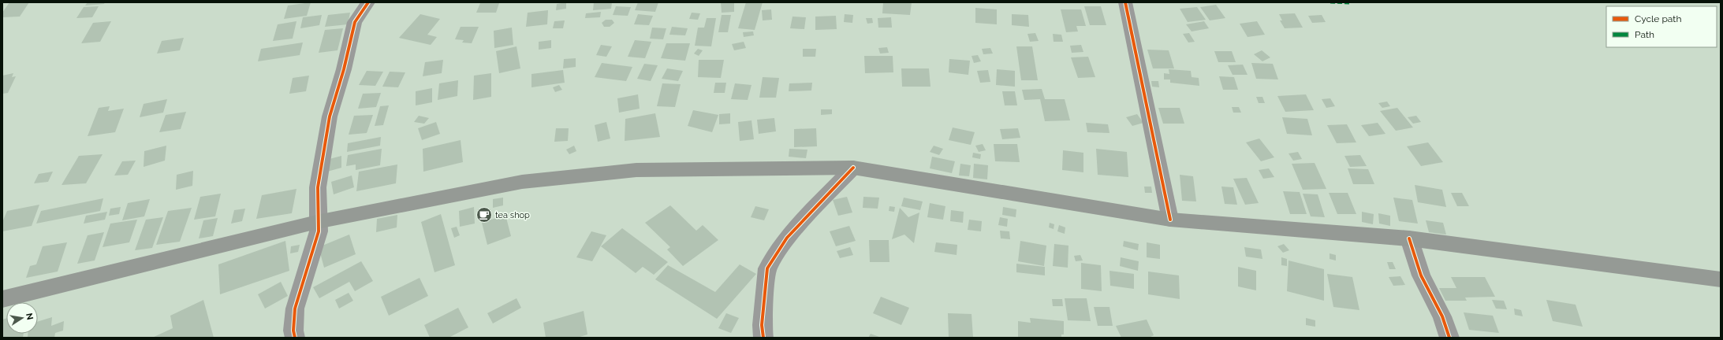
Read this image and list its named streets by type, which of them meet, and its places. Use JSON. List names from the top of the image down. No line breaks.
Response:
{"places":{"cafe":["tea shop"]},"legend":["Cycle path","Path"],"north":"right"}
